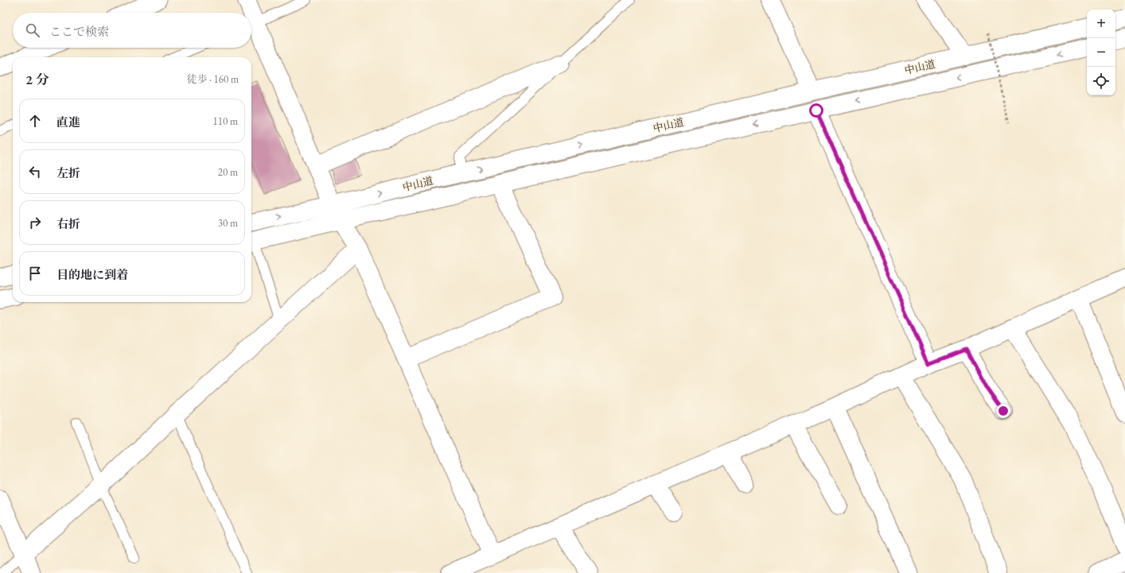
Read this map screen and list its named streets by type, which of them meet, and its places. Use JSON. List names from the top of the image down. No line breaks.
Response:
{"streets":{"main road":["中山道"]},"page":{"map_buttons":["+","−"],"search":"ここで検索","heading":["2 分","徒歩 · 160 m"],"list":[["直進","110 m"],["左折","20 m"],["右折","30 m"],"目的地に到着"]}}
